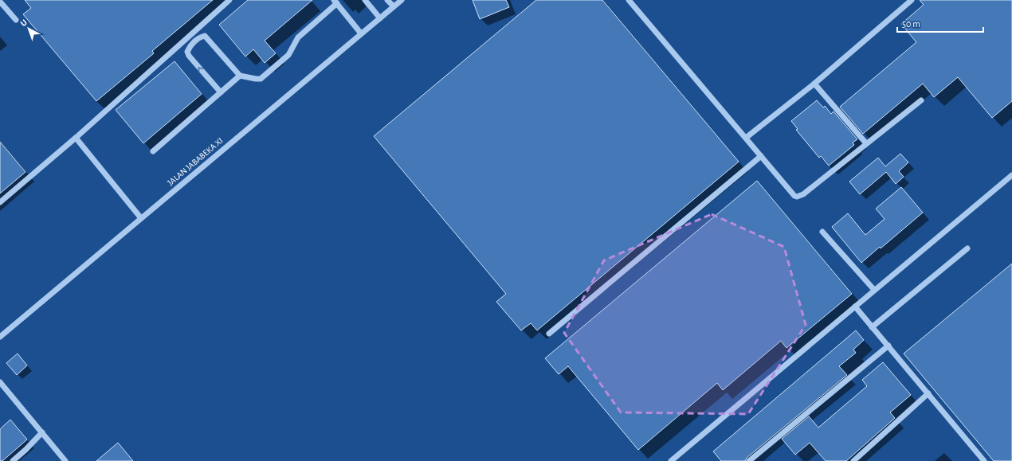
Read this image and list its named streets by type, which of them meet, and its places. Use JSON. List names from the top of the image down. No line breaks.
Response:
{"streets":{"street":["JALAN JABABEKA XI"]},"scale_bar":"50 m","north":"top left"}
